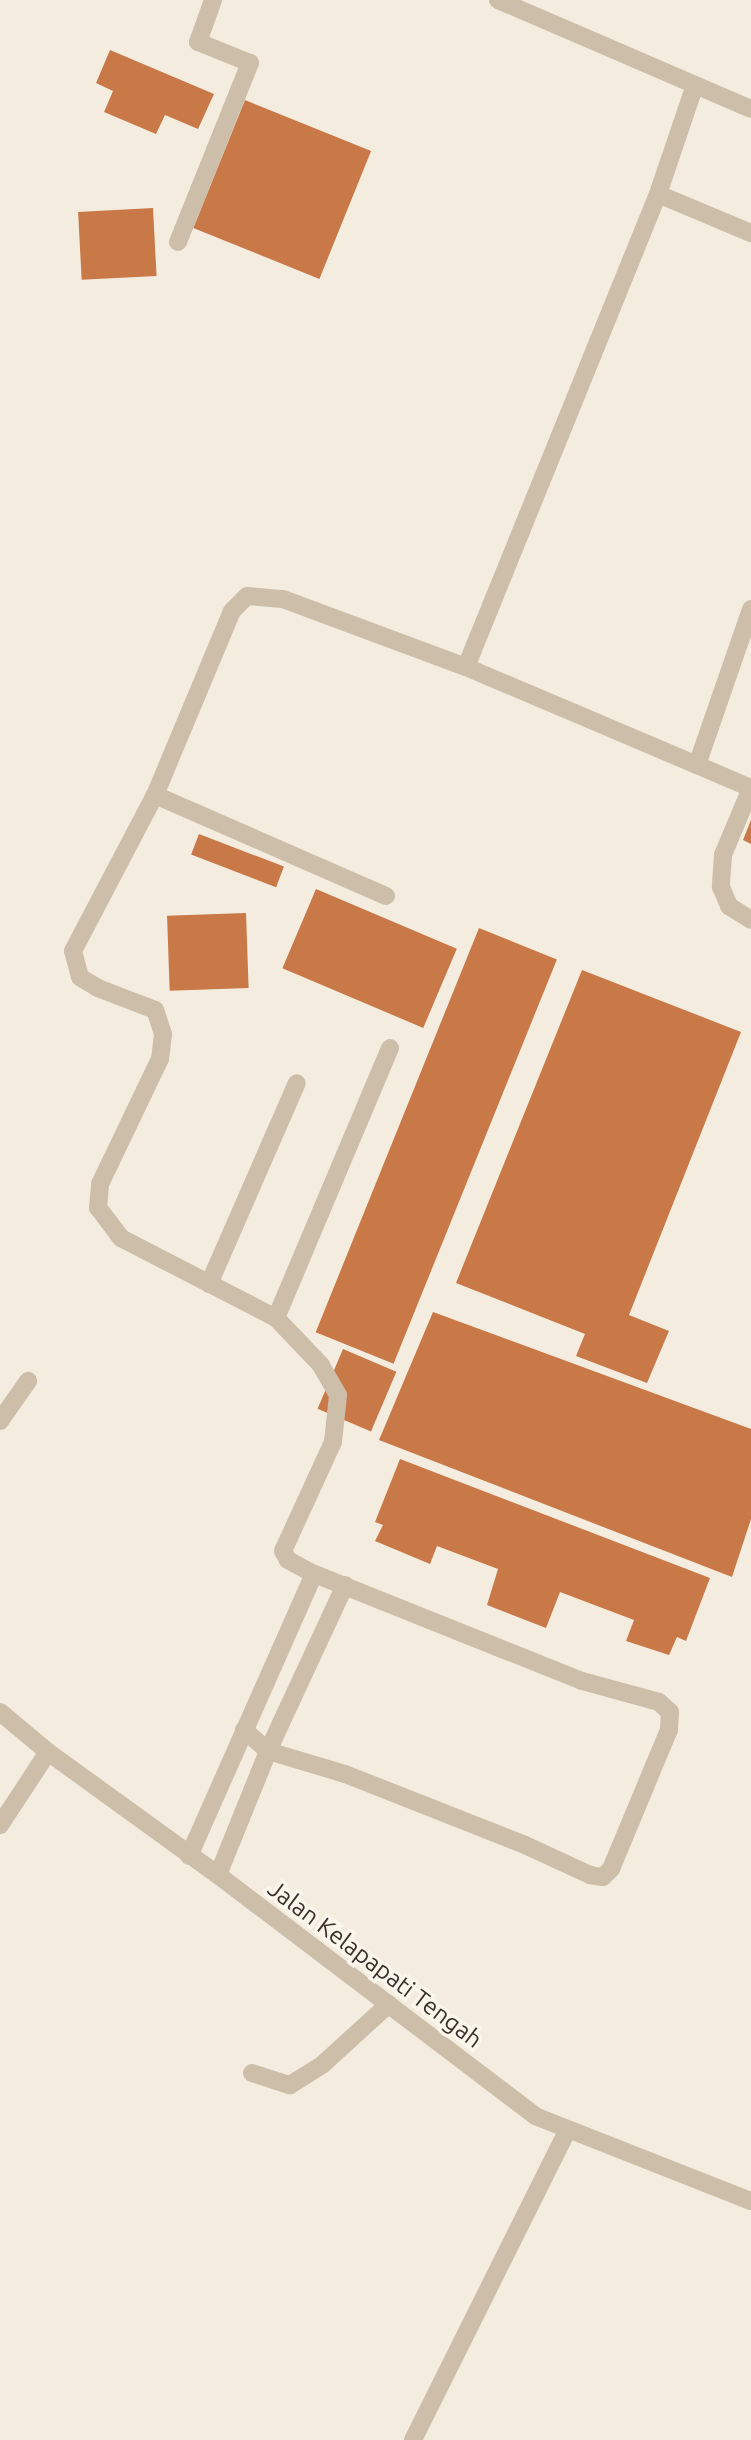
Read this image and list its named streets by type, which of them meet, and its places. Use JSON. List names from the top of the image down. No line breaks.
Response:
{"streets":{"street":["Jalan Kelapapati Tengah"]}}
